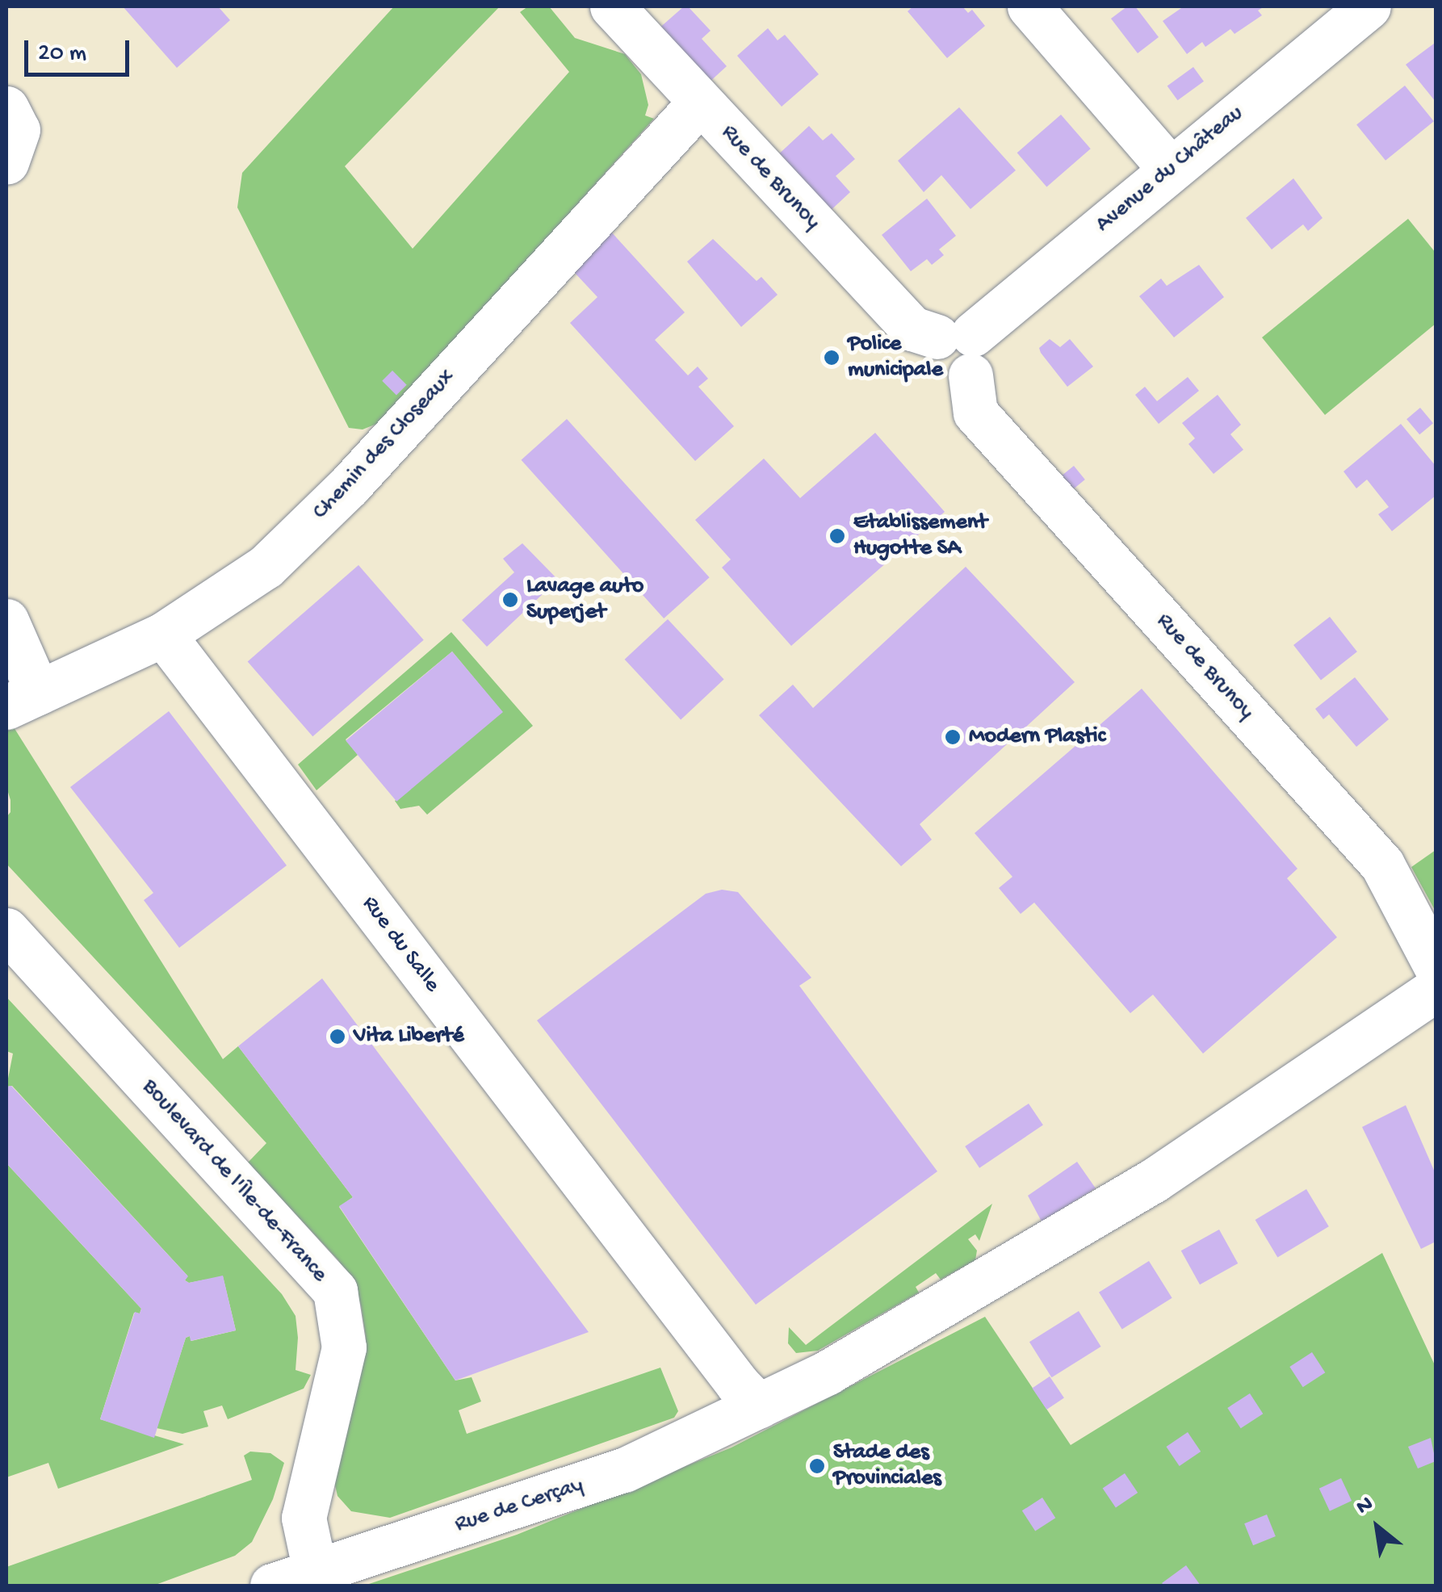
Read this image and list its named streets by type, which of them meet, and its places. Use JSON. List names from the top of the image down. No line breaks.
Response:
{"streets":{"street":["Avenue du Château","Rue de Brunoy","Chemin des Closeaux","Rue du Salle","Boulevard de l'Île-de-France","Rue de Cerçay"]},"crossings":[["Avenue du Château","Rue de Brunoy"],["Rue de Brunoy","Chemin des Closeaux"],["Chemin des Closeaux","Rue du Salle"],["Rue du Salle","Rue de Cerçay"],["Boulevard de l'Île-de-France","Rue de Cerçay"]],"places":["Police municipale","Etablissement Hugotte SA","Lavage auto Superjet","Modern Plastic","Vita Liberté","Stade des Provinciales"],"scale_bar":"20 m","north":"top left"}
